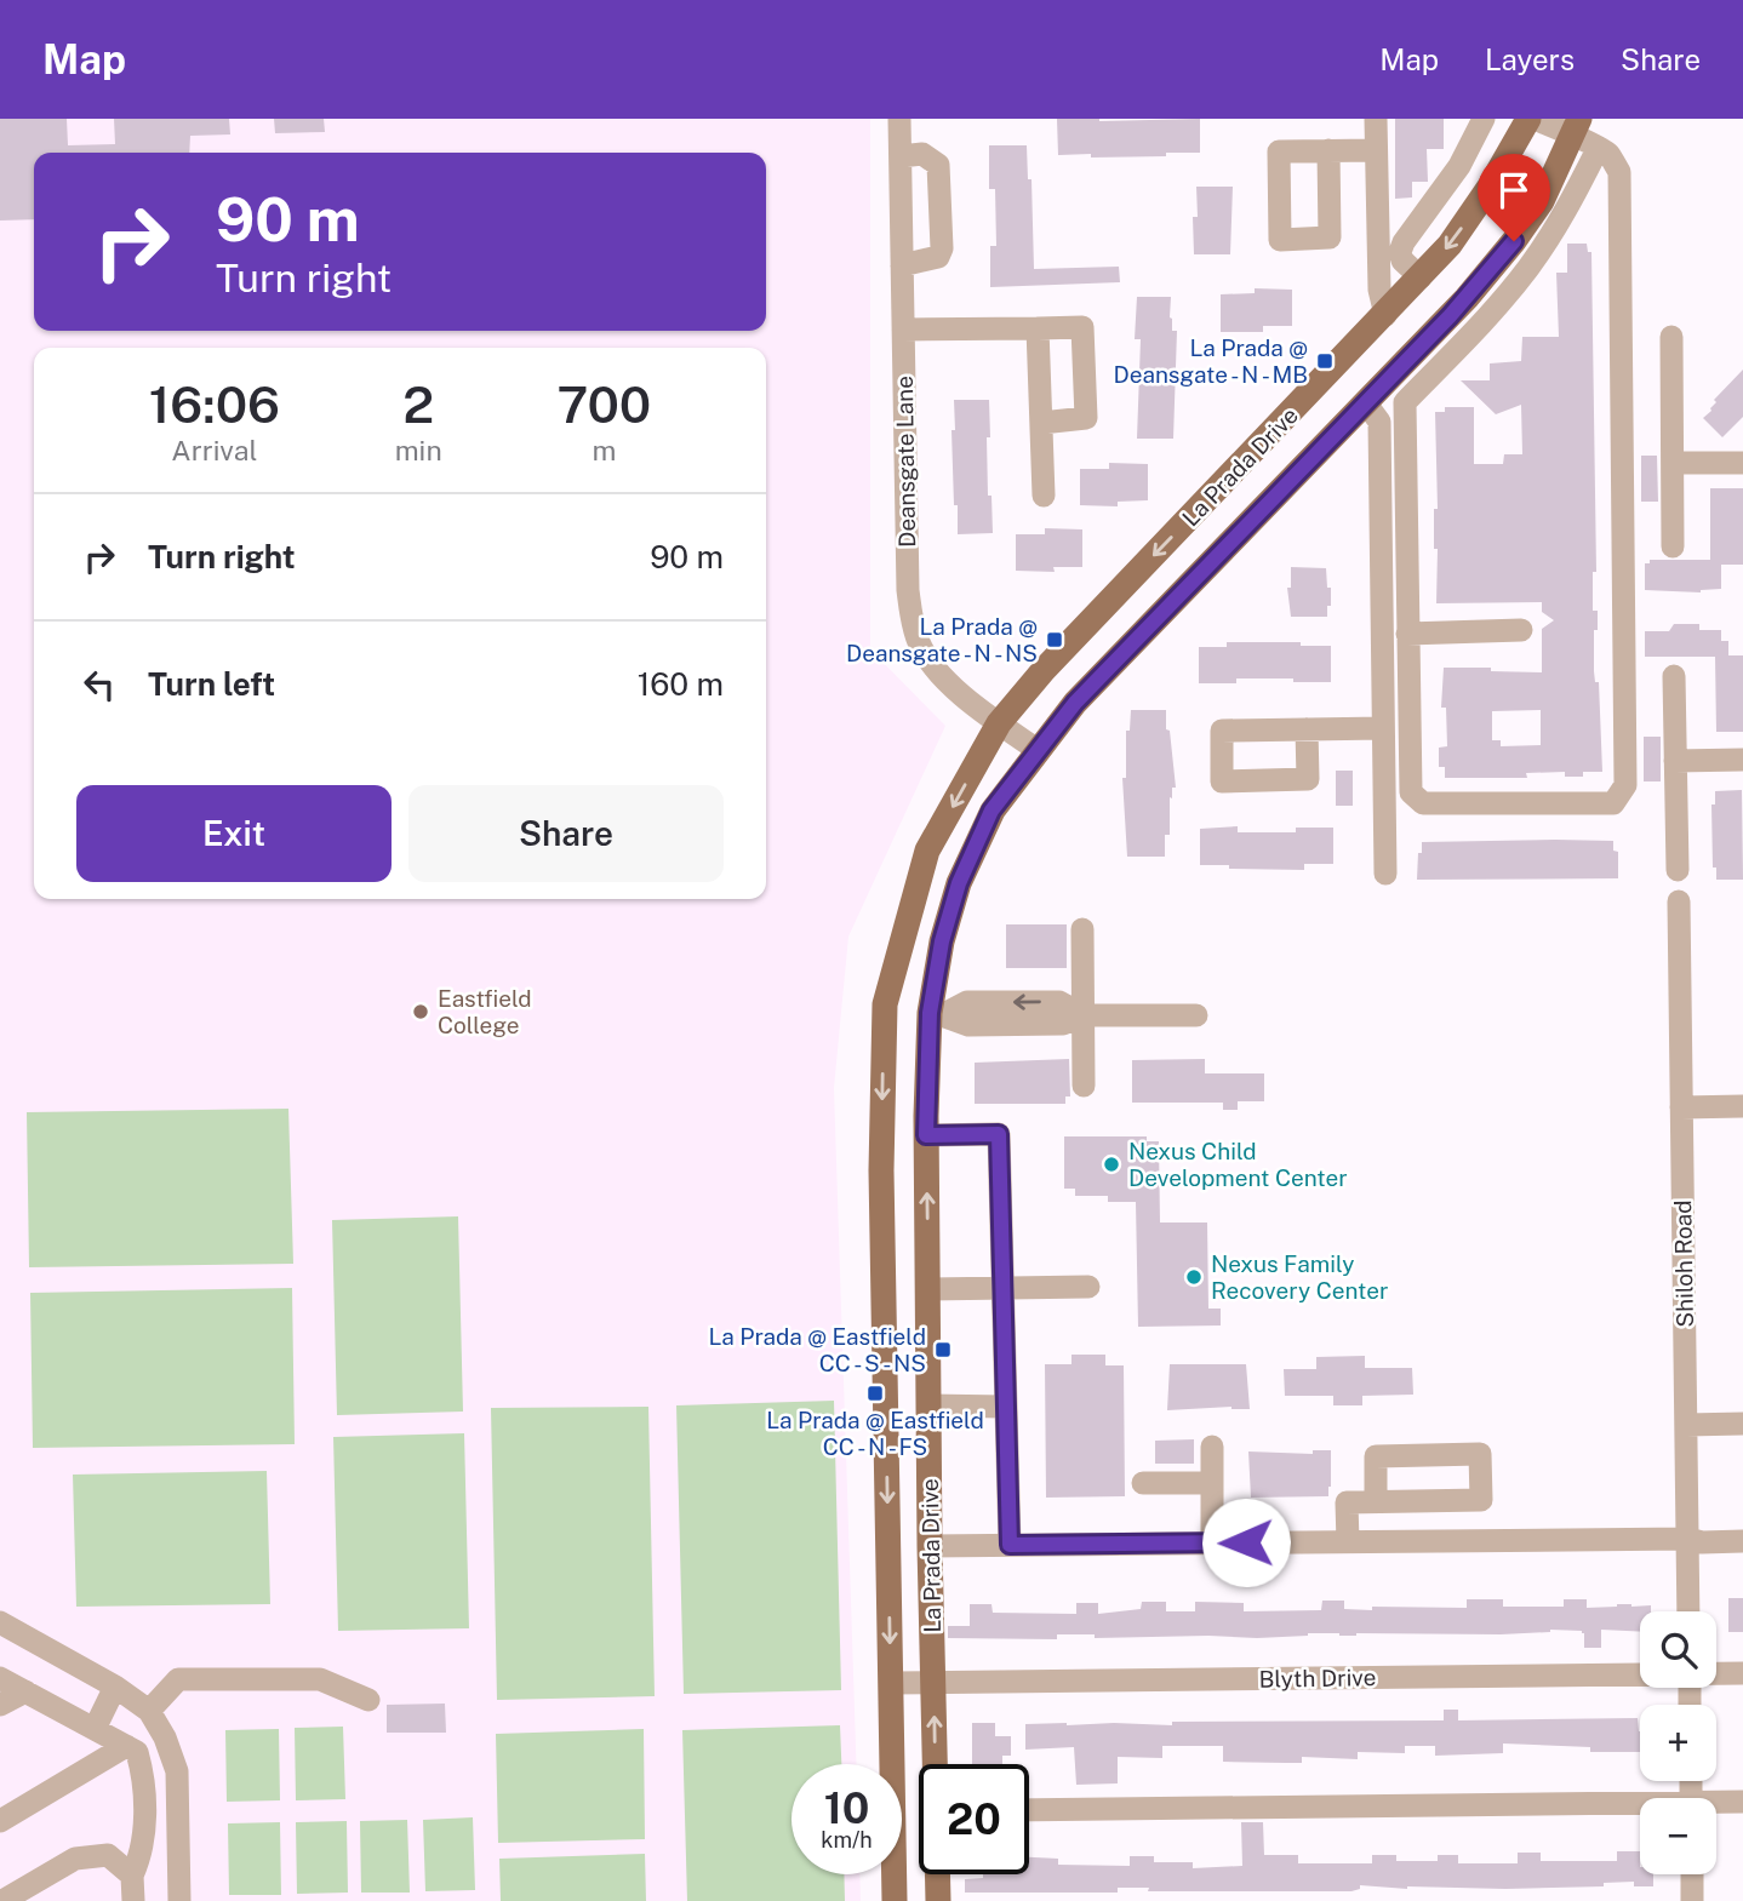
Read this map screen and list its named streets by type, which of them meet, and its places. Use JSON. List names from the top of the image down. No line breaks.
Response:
{"streets":{"main road":["La Prada Drive"],"street":["Deansgate Lane","Shiloh Road","Blyth Drive"]},"crossings":[["Deansgate Lane","La Prada Drive"],["La Prada Drive","Blyth Drive"]],"places":{"transit":["La Prada @ Deansgate - N - MB","La Prada @ Deansgate - N - NS","La Prada @ Eastfield CC - S - NS","La Prada @ Eastfield CC - N - FS"],"other":["Eastfield College","Nexus Child Development Center","Nexus Family Recovery Center"]},"page":{"header":"Map","nav":["Map","Layers","Share"],"turn":["90 m","Turn right"],"eta":["16:06","Arrival","2","min","700","m"],"list":[{"name":"Turn right","value":"90 m"},{"name":"Turn left","value":"160 m"}],"buttons":["Exit","Share"],"map_buttons":["+","−"],"speed":"10 km/h","limit":"20"}}
